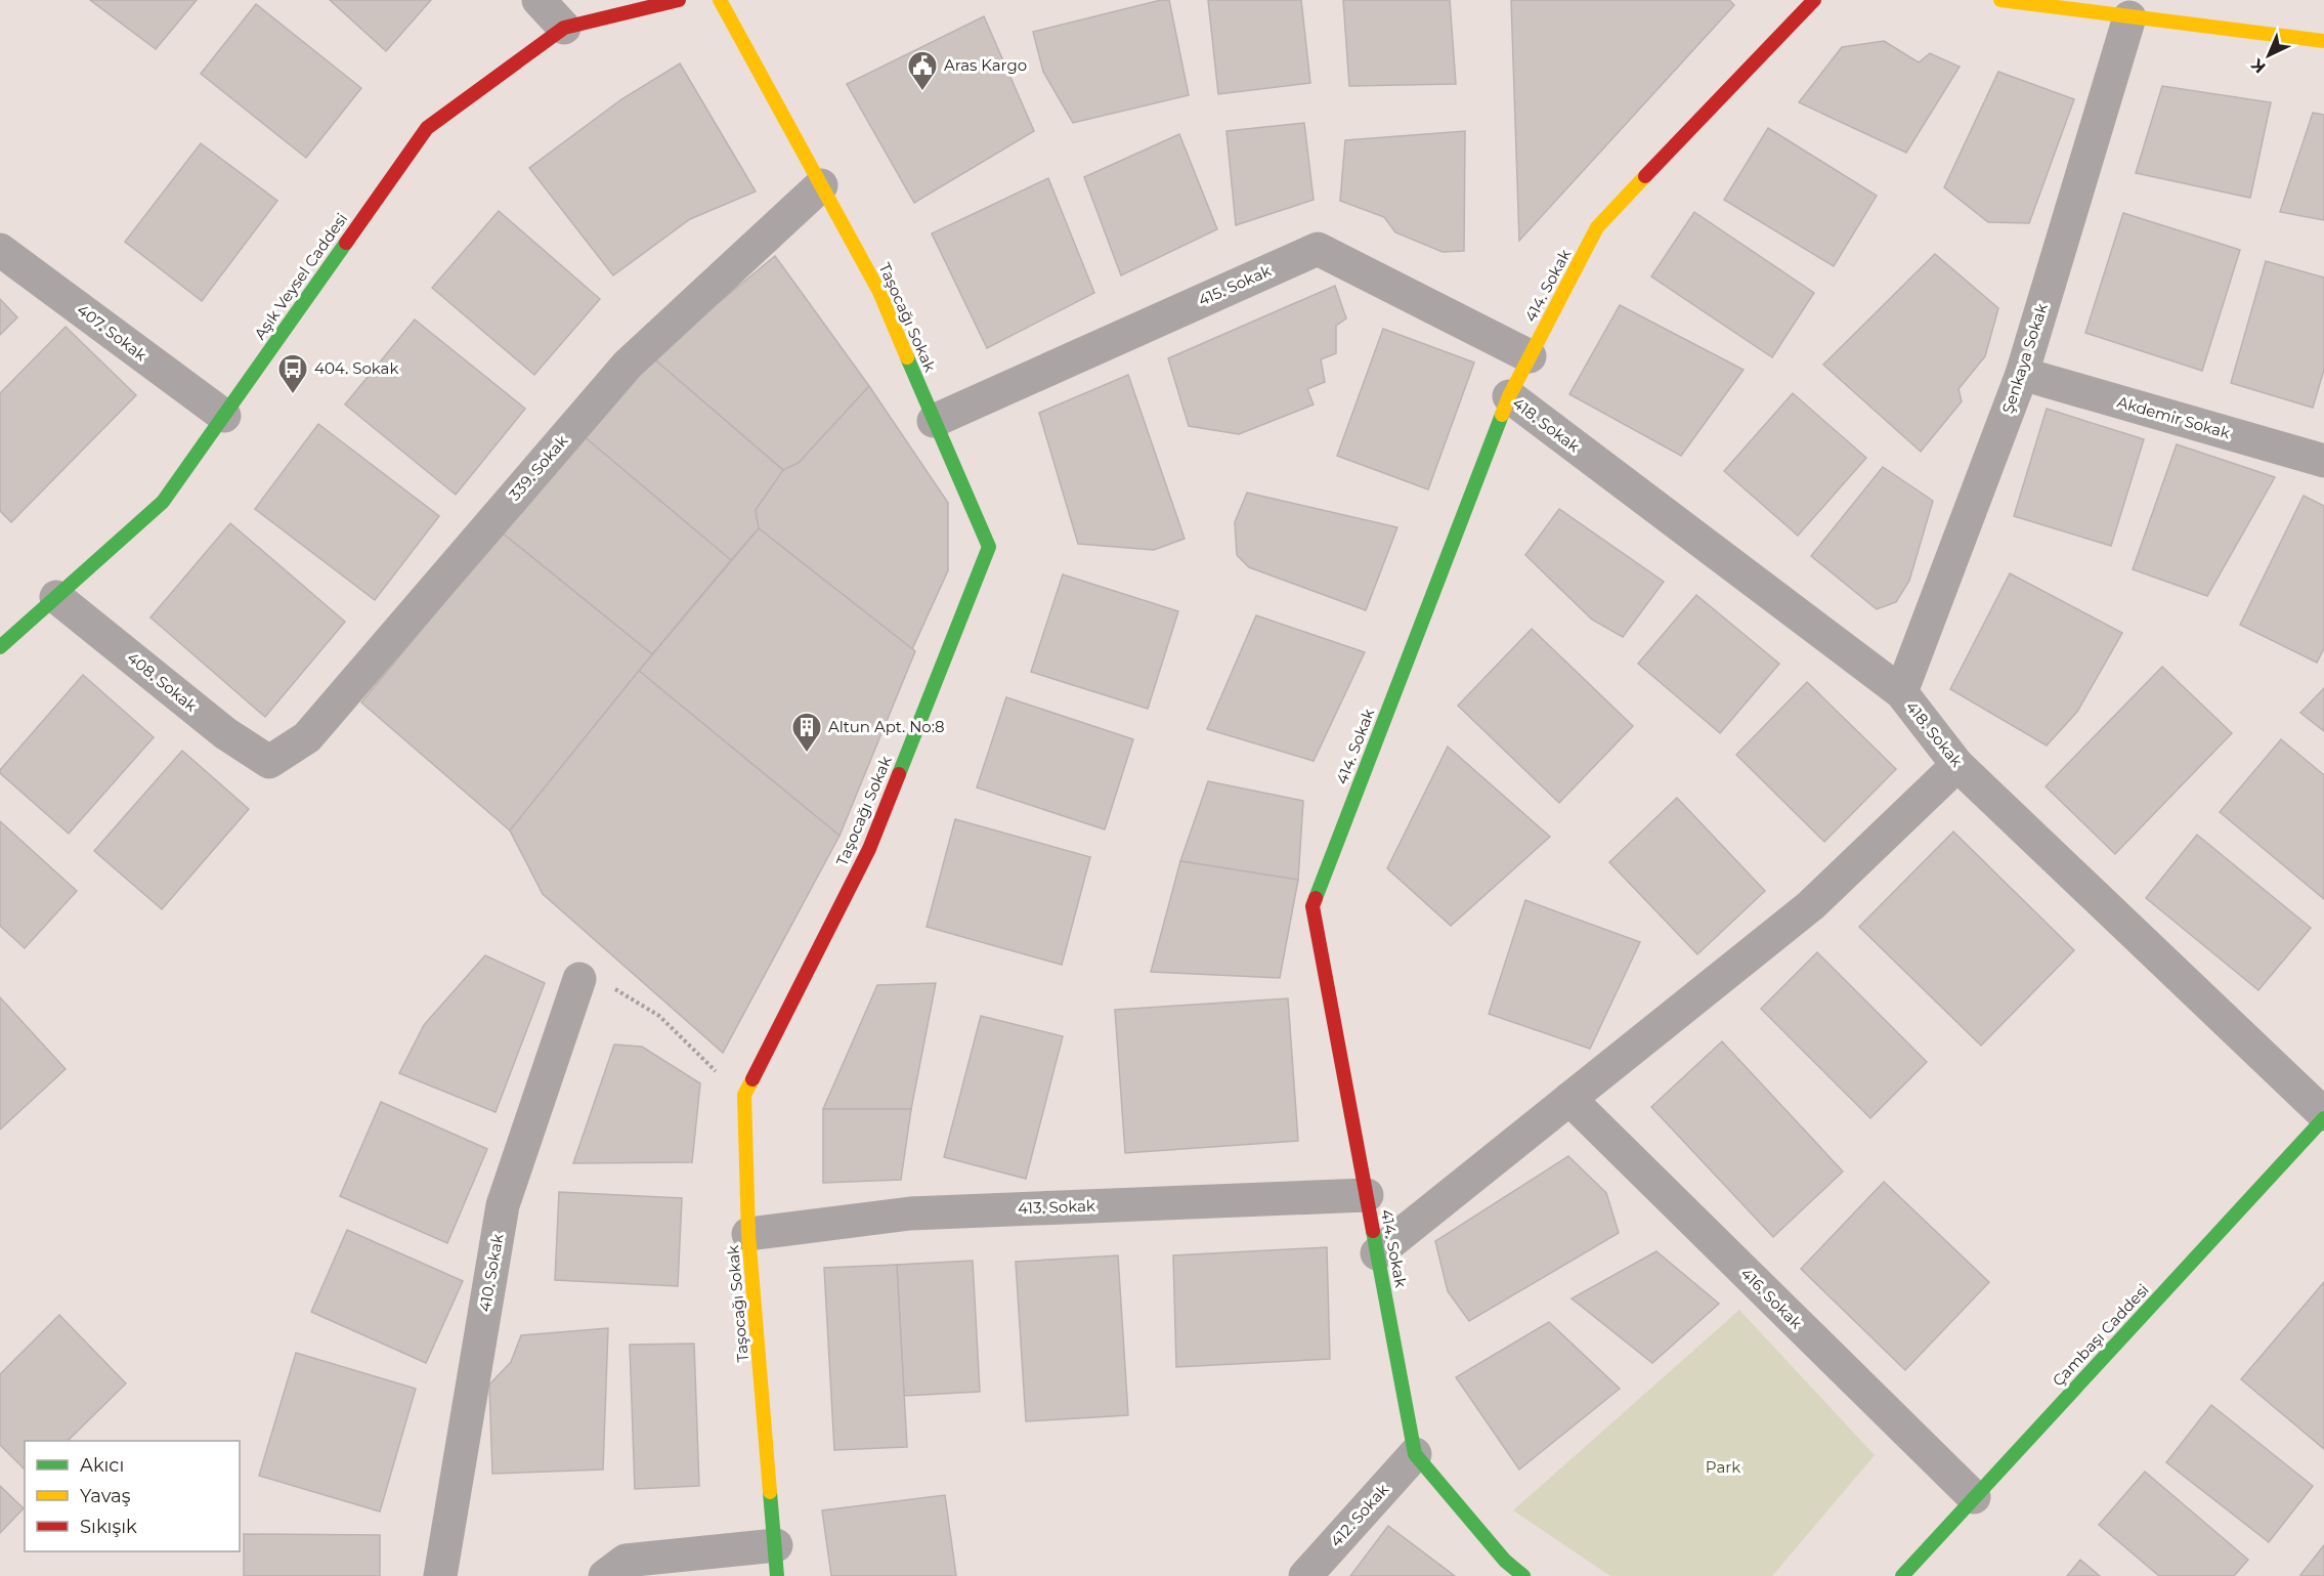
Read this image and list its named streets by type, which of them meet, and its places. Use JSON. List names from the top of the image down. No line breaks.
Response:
{"streets":{"street":["Aşık Veysel Caddesi","415. Sokak","414. Sokak","Taşocağı Sokak","407. Sokak","Şenkaya Sokak","Akdemir Sokak","418. Sokak","339. Sokak","408. Sokak","413. Sokak","410. Sokak","416. Sokak","Çambaşı Caddesi","412. Sokak"]},"crossings":[["Aşık Veysel Caddesi","407. Sokak"],["Aşık Veysel Caddesi","408. Sokak"],["415. Sokak","414. Sokak"],["415. Sokak","Taşocağı Sokak"],["414. Sokak","418. Sokak"],["414. Sokak","413. Sokak"],["414. Sokak","412. Sokak"],["Taşocağı Sokak","339. Sokak"],["Taşocağı Sokak","413. Sokak"],["Şenkaya Sokak","Akdemir Sokak"],["Şenkaya Sokak","418. Sokak"],["418. Sokak","Çambaşı Caddesi"],["339. Sokak","408. Sokak"],["416. Sokak","Çambaşı Caddesi"]],"parks":["Park"],"places":{"public building":["Aras Kargo"],"bus stop":["404. Sokak"],"building":["Altun Apt. No:8"]},"legend":["Akıcı","Yavaş","Sıkışık"],"north":"bottom left"}
